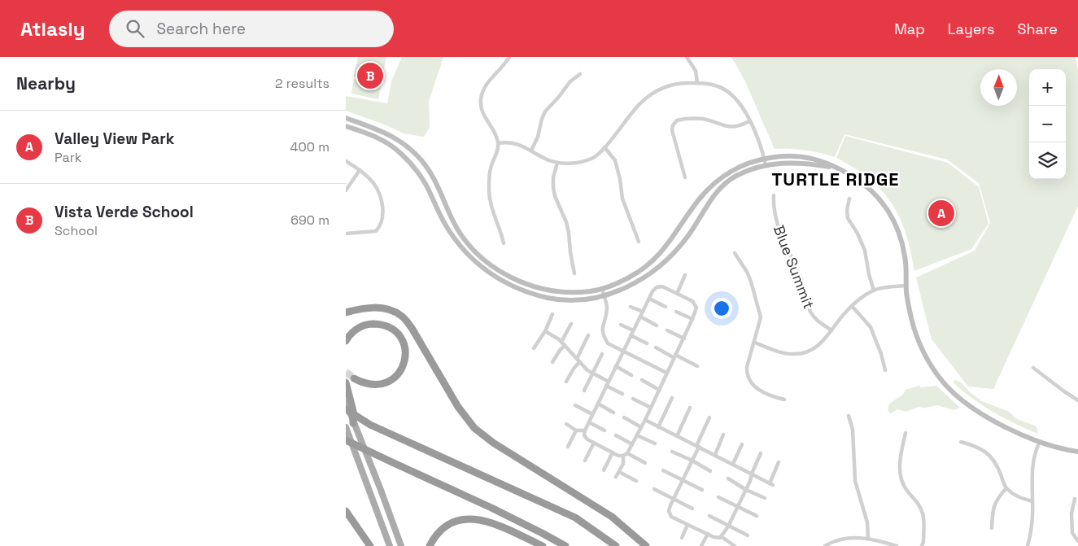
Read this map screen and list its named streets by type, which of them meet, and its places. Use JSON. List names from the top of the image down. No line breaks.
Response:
{"streets":{"street":["Blue Summit"]},"districts":["TURTLE RIDGE"],"north":"top","page":{"header":"Atlasly","search":"Search here","nav":["Map","Layers","Share"],"heading":["Nearby","2 results"],"pins":["B","A"],"map_buttons":["+","−"],"list":[{"mark":"A","name":"Valley View Park","note":"Park","value":"400 m"},{"mark":"B","name":"Vista Verde School","note":"School","value":"690 m"}]}}
